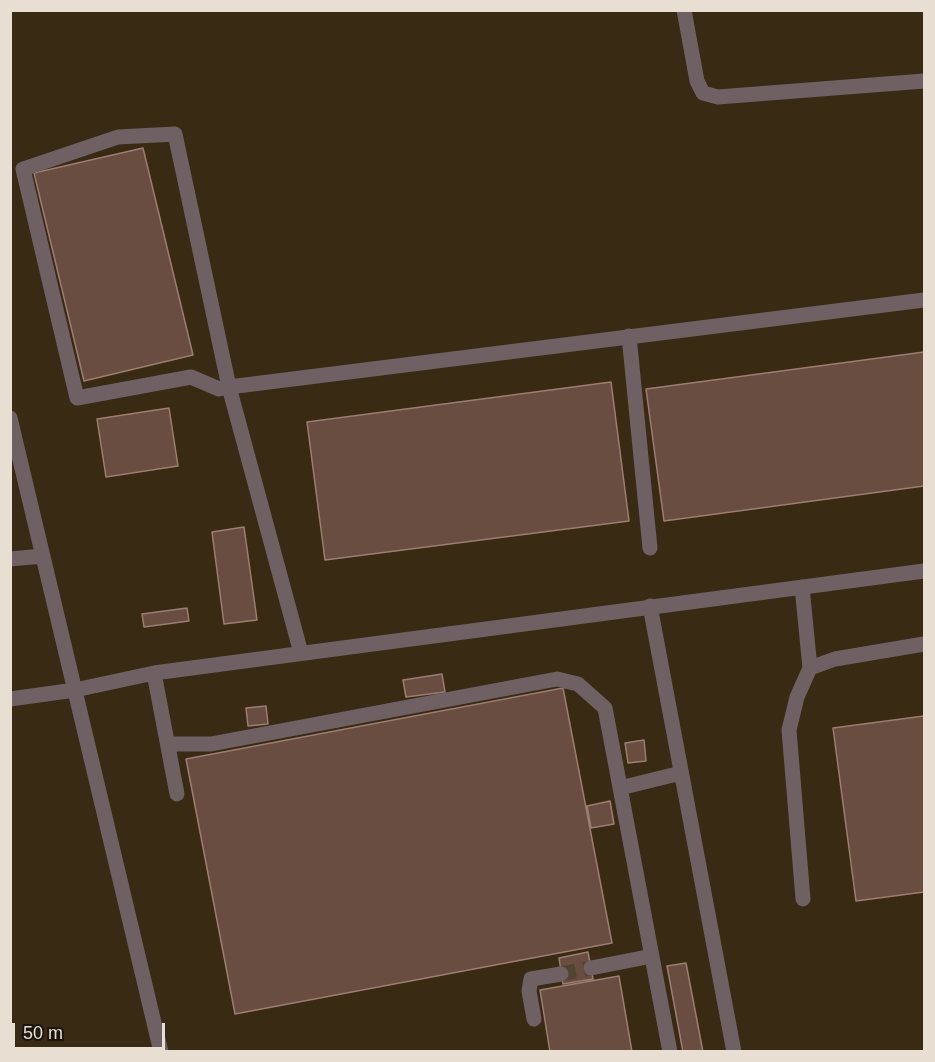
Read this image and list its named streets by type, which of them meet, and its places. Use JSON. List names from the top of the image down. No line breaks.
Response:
{"scale_bar":"50 m"}
